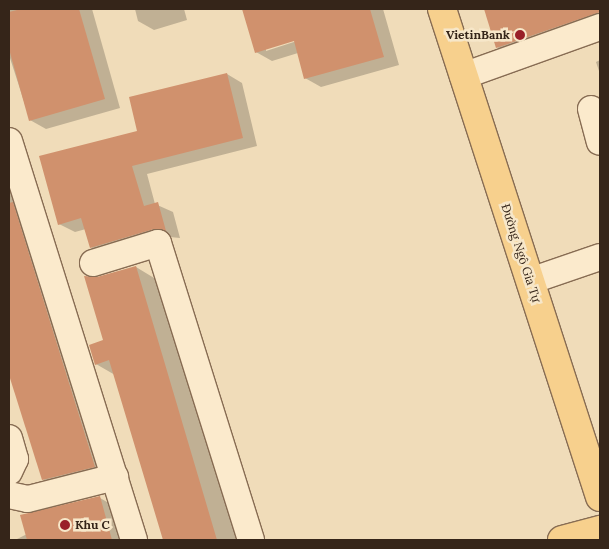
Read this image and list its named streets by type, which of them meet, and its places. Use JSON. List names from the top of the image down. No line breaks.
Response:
{"streets":{"main road":["Đường Ngô Gia Tự"]},"places":["VietinBank","Khu C"]}
